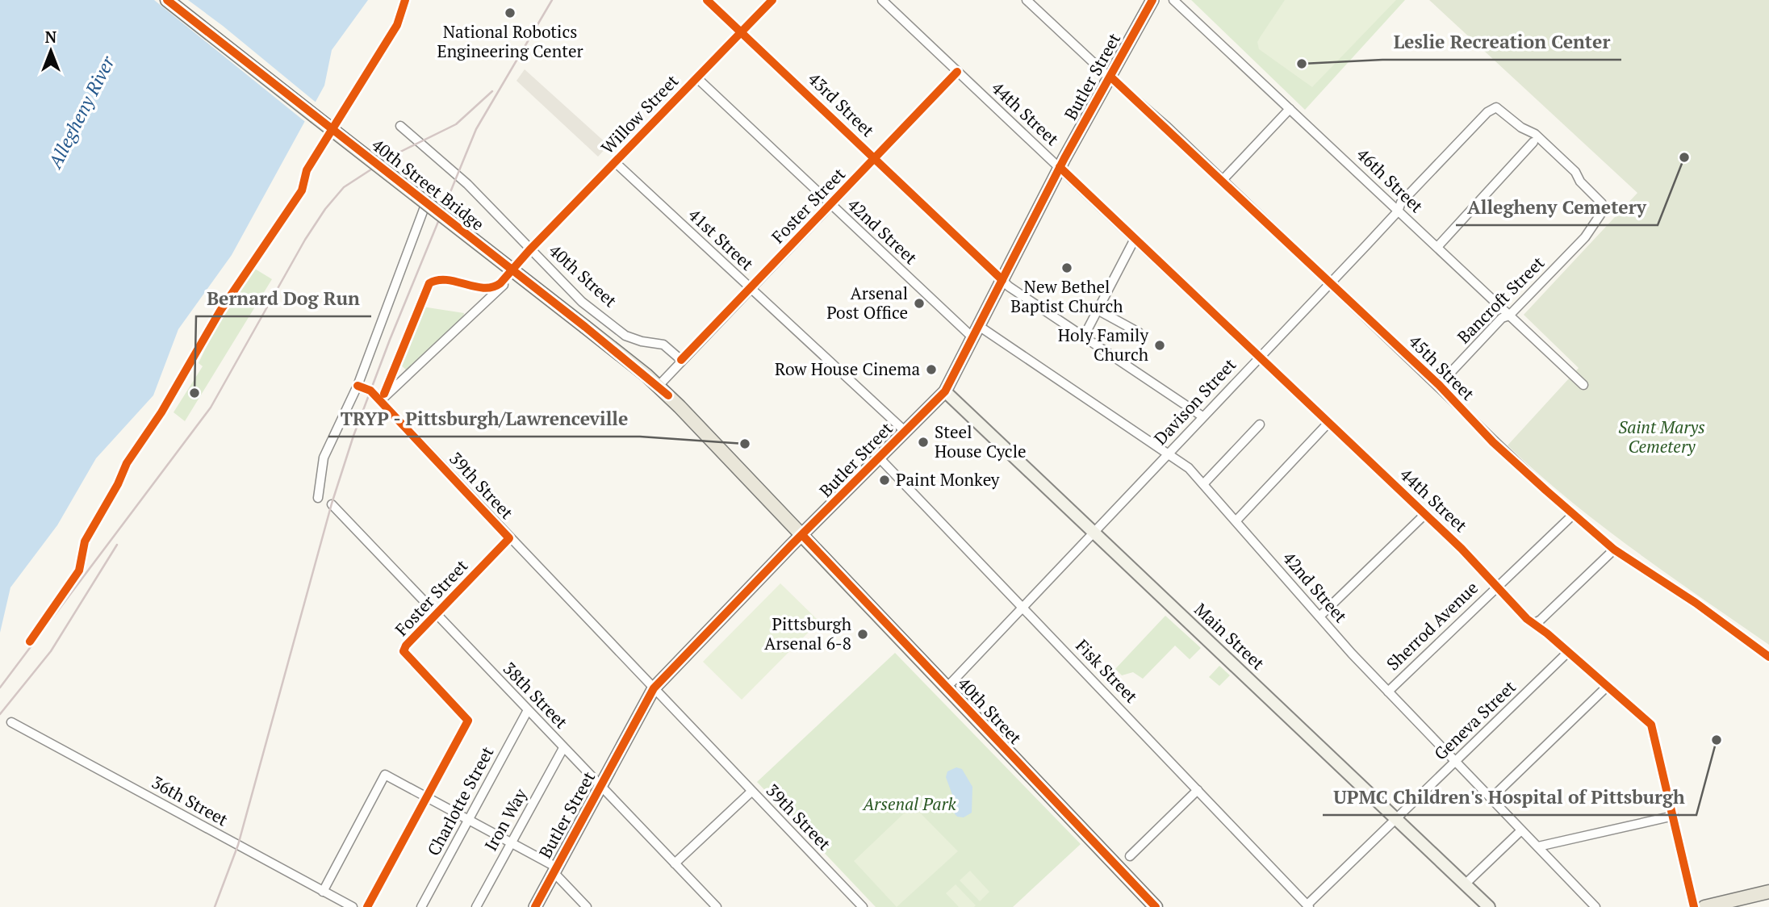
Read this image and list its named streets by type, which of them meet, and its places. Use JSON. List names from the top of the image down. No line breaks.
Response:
{"streets":{"main road":["Butler Street","40th Street Bridge","40th Street","Main Street"],"street":["43rd Street","44th Street","Willow Street","46th Street","Foster Street","42nd Street","41st Street","Bancroft Street","45th Street","Davison Street","39th Street","Sherrod Avenue","Fisk Street","38th Street","Geneva Street","36th Street","Charlotte Street","Iron Way"]},"crossings":[["Butler Street","43rd Street"],["Butler Street","44th Street"],["Butler Street","42nd Street"],["Butler Street","41st Street"],["Butler Street","40th Street"],["Butler Street","45th Street"],["Butler Street","39th Street"],["Butler Street","Main Street"],["Butler Street","Fisk Street"],["Butler Street","38th Street"],["43rd Street","Willow Street"],["43rd Street","Foster Street"],["43rd Street","Davison Street"],["44th Street","Foster Street"],["44th Street","Davison Street"],["44th Street","Sherrod Avenue"],["44th Street","Geneva Street"],["Willow Street","42nd Street"],["Willow Street","41st Street"],["Willow Street","40th Street"],["46th Street","Bancroft Street"],["46th Street","Davison Street"],["40th Street Bridge","Foster Street"],["40th Street Bridge","40th Street"],["Foster Street","42nd Street"],["Foster Street","41st Street"],["Foster Street","40th Street"],["Foster Street","39th Street"],["Foster Street","38th Street"],["42nd Street","Davison Street"],["42nd Street","Sherrod Avenue"],["42nd Street","Geneva Street"],["40th Street","Davison Street"],["Bancroft Street","45th Street"],["Bancroft Street","Davison Street"],["45th Street","Davison Street"],["45th Street","Sherrod Avenue"],["Davison Street","Main Street"],["Davison Street","Fisk Street"],["Main Street","Geneva Street"],["Fisk Street","Geneva Street"],["38th Street","Charlotte Street"],["38th Street","Iron Way"]],"water":["Allegheny River"],"parks":["Saint Marys Cemetery","Arsenal Park"],"places":["National Robotics Engineering Center","Leslie Recreation Center","Allegheny Cemetery","New Bethel Baptist Church","Arsenal Post Office","Holy Family Church","Row House Cinema","Bernard Dog Run","Steel House Cycle","TRYP - Pittsburgh/Lawrenceville","Paint Monkey","Pittsburgh Arsenal 6-8","UPMC Children's Hospital of Pittsburgh"],"north":"top"}
